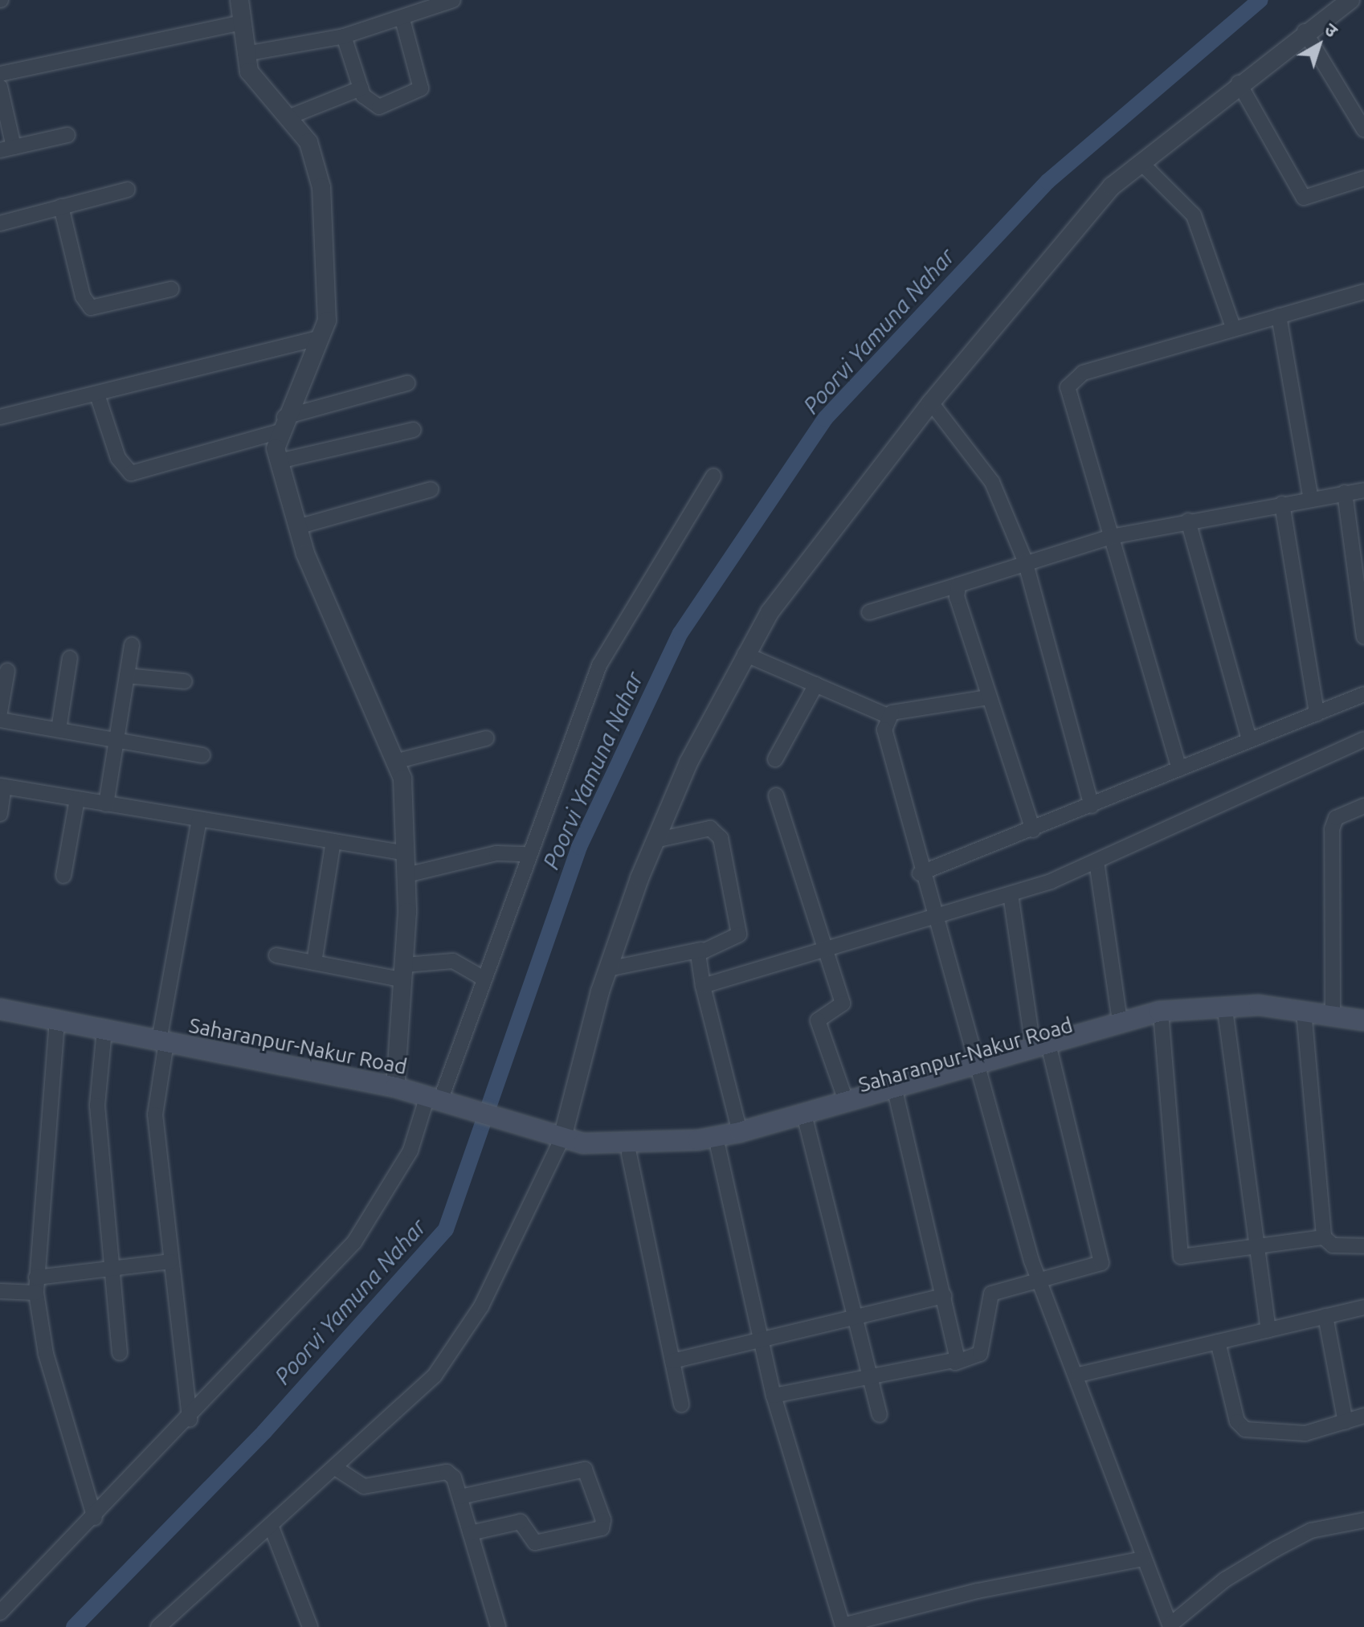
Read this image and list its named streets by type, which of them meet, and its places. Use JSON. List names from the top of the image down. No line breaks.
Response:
{"streets":{"main road":["Saharanpur-Nakur Road"]},"water":["Poorvi Yamuna Nahar"],"north":"top right"}
